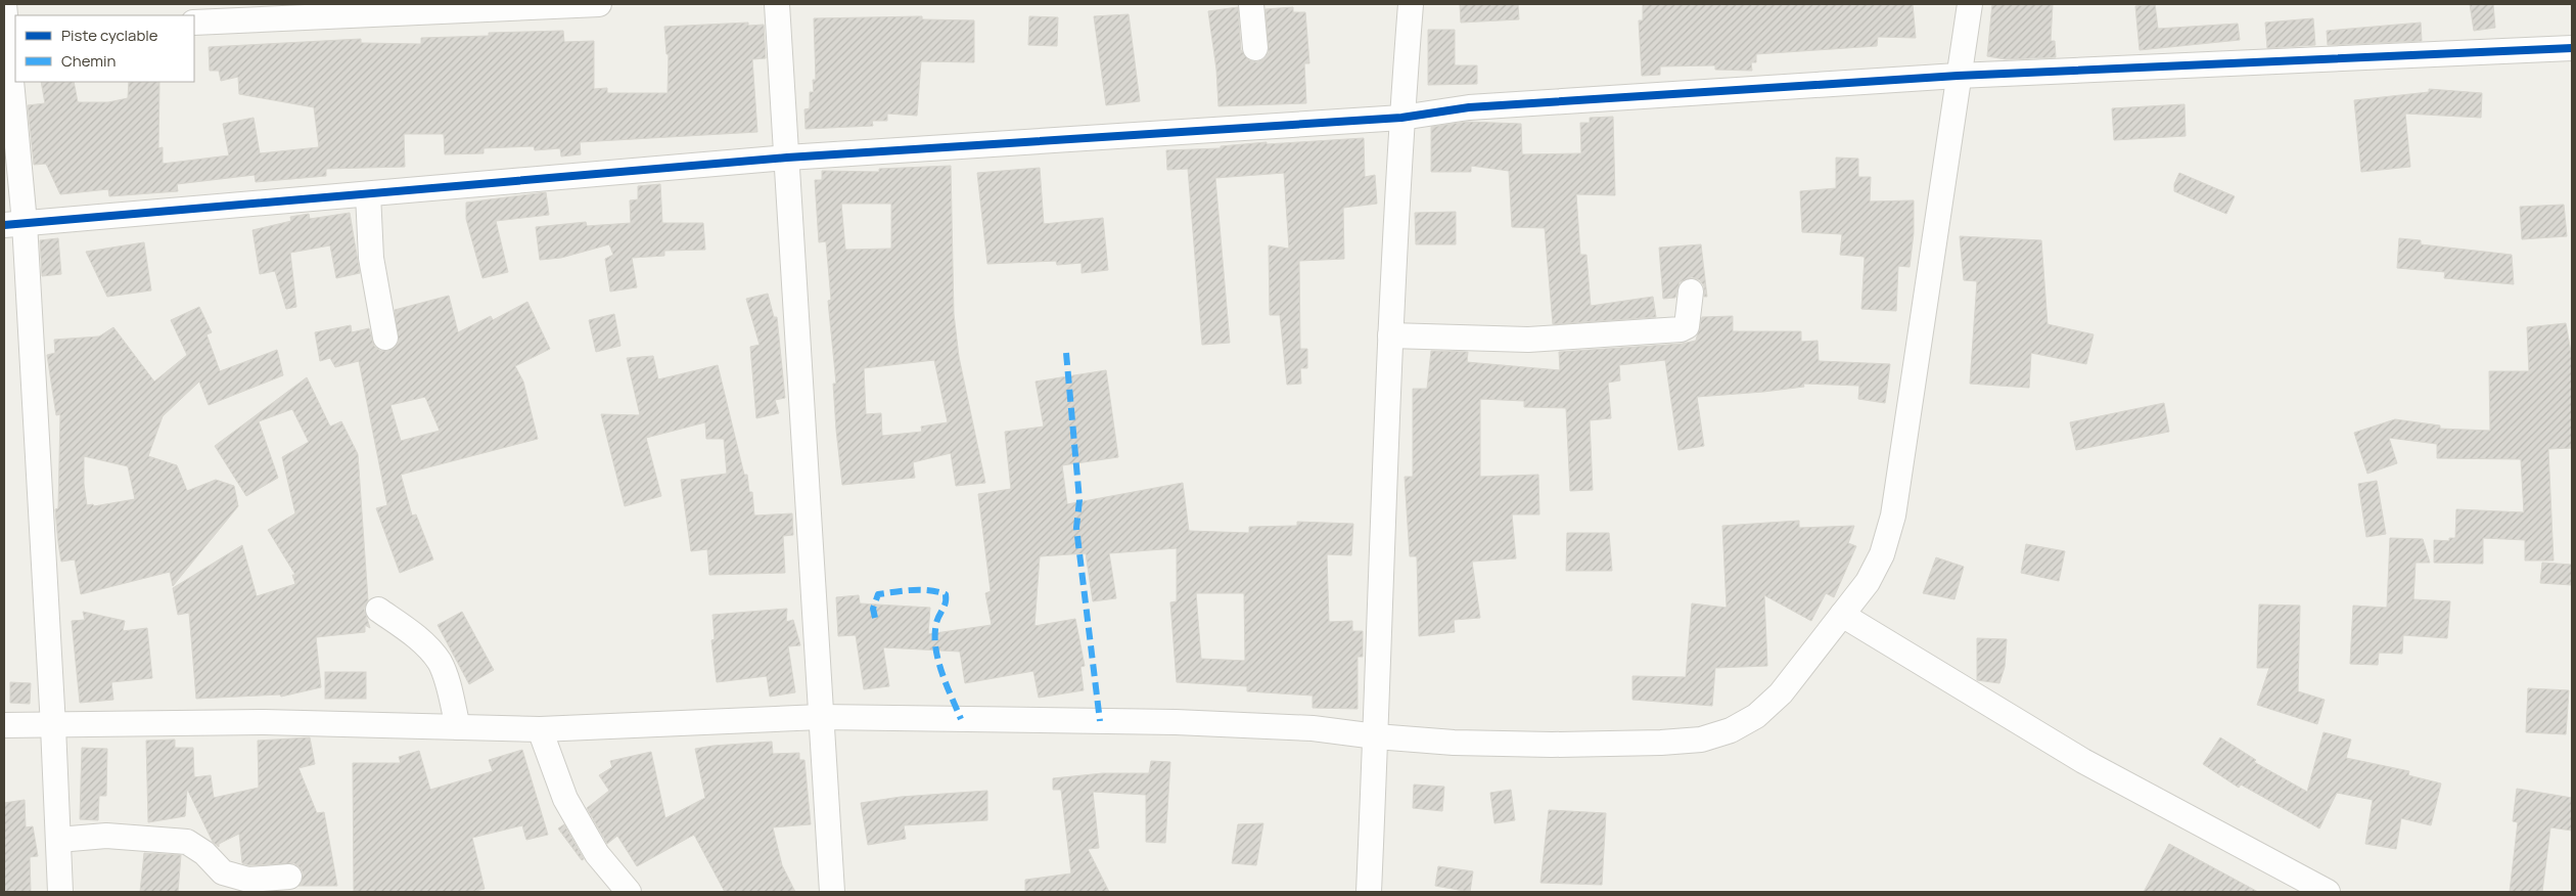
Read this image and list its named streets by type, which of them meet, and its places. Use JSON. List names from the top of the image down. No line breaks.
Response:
{"legend":["Piste cyclable","Chemin"]}
